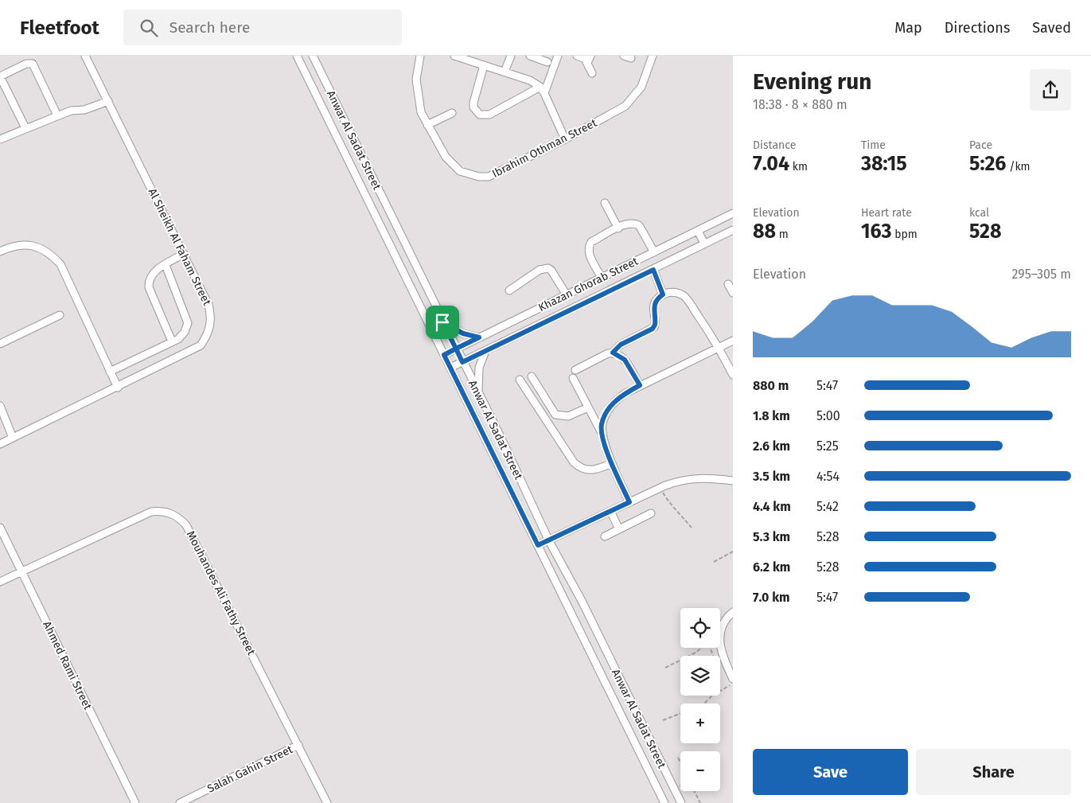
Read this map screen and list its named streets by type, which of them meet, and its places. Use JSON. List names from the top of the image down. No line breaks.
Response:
{"streets":{"street":["Anwar Al Sadat Street","Ibrahim Othman Street","Al Sheikh Al Faham Street","Khazan Ghorab Street","Mouhandes Ali Fathy Street","Ahmed Rami Street","Salah Gahin Street"]},"crossings":[["Anwar Al Sadat Street","Khazan Ghorab Street"],["Mouhandes Ali Fathy Street","Ahmed Rami Street"],["Mouhandes Ali Fathy Street","Salah Gahin Street"]],"page":{"header":"Fleetfoot","search":"Search here","nav":["Map","Directions","Saved"],"heading":["Evening run","18:38 · 8 × 880 m"],"stats":[["Distance","7.04 km"],["Time","38:15"],["Pace","5:26 /km"],["Elevation","88 m"],["Heart rate","163 bpm"],["kcal","528"]],"chart":["Elevation","295–305 m"],"list":[{"name":"880 m","note":"5:47"},{"name":"1.8 km","note":"5:00"},{"name":"2.6 km","note":"5:25"},{"name":"3.5 km","note":"4:54"},{"name":"4.4 km","note":"5:42"},{"name":"5.3 km","note":"5:28"},{"name":"6.2 km","note":"5:28"},{"name":"7.0 km","note":"5:47"}],"map_buttons":["+","−"],"buttons":["Save","Share"]}}
